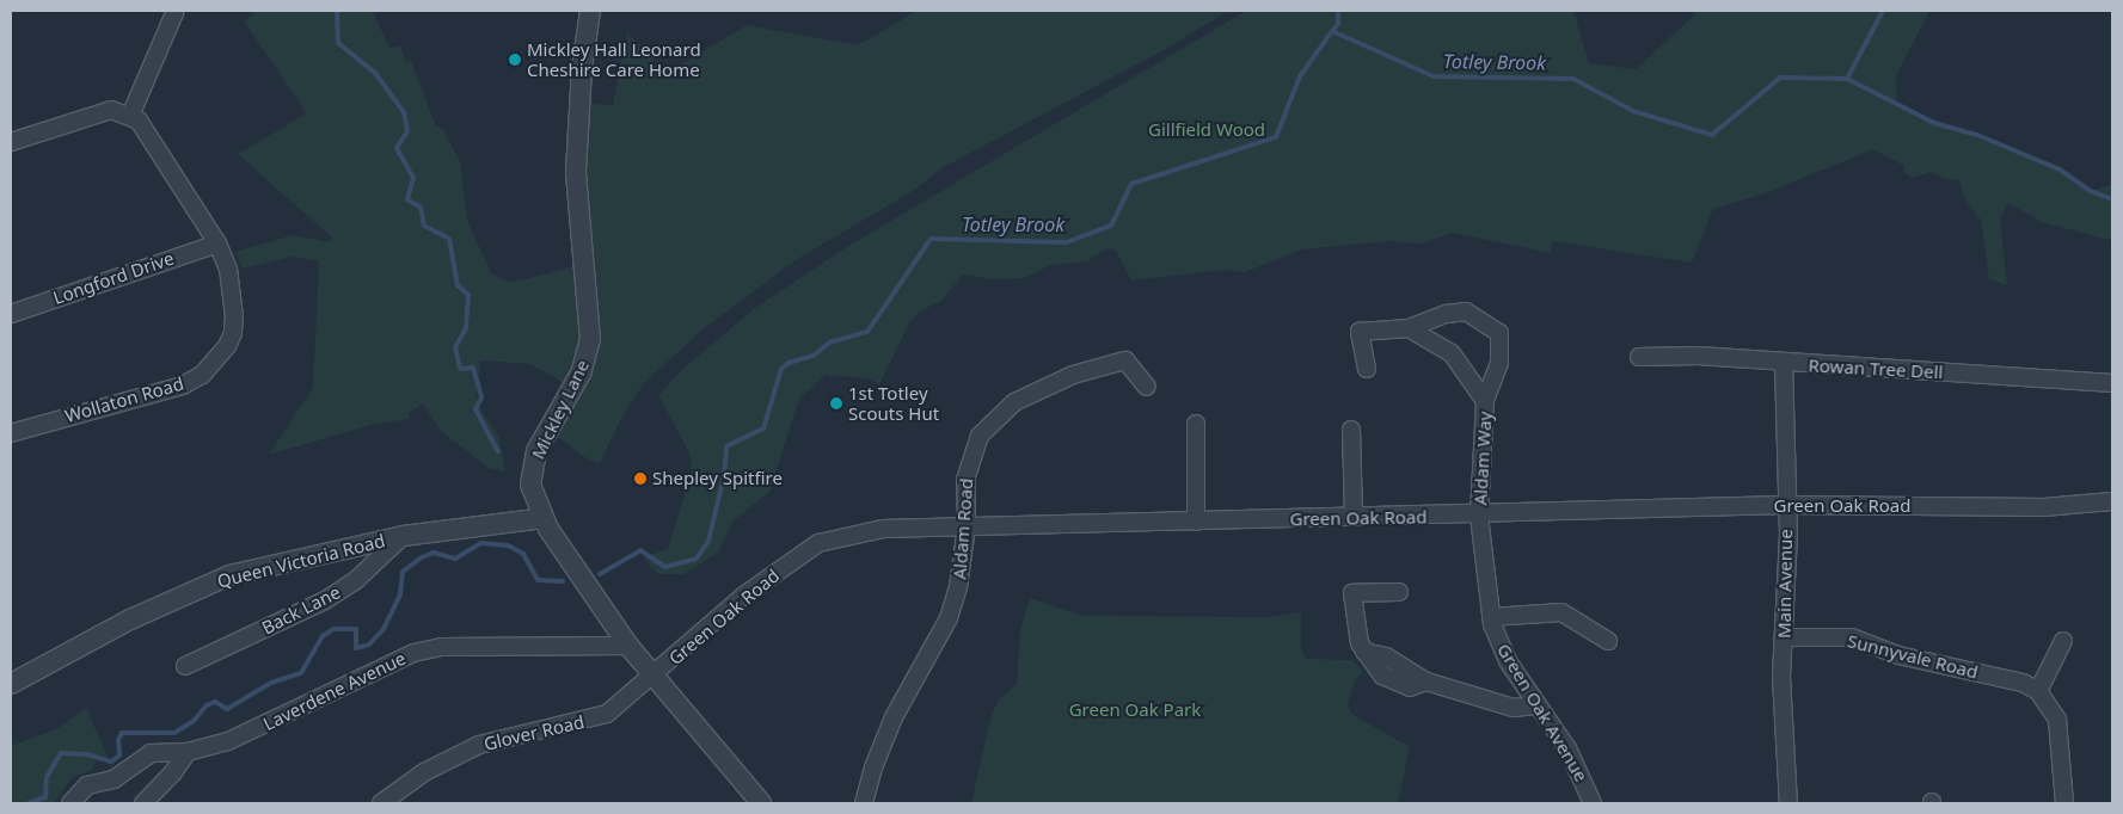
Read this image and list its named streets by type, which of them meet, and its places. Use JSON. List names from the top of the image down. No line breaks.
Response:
{"streets":{"street":["Longford Drive","Rowan Tree Dell","Wollaton Road","Mickley Lane","Aldam Way","Green Oak Road","Aldam Road","Queen Victoria Road","Main Avenue","Back Lane","Sunnyvale Road","Laverdene Avenue","Green Oak Avenue","Glover Road"]},"crossings":[["Longford Drive","Wollaton Road"],["Rowan Tree Dell","Main Avenue"],["Mickley Lane","Green Oak Road"],["Mickley Lane","Queen Victoria Road"],["Mickley Lane","Laverdene Avenue"],["Mickley Lane","Glover Road"],["Aldam Way","Green Oak Road"],["Aldam Way","Green Oak Avenue"],["Green Oak Road","Aldam Road"],["Green Oak Road","Main Avenue"],["Green Oak Road","Green Oak Avenue"],["Green Oak Road","Glover Road"],["Queen Victoria Road","Back Lane"],["Main Avenue","Sunnyvale Road"]],"water":["Totley Brook"],"parks":["Gillfield Wood","Green Oak Park"],"places":["Mickley Hall Leonard Cheshire Care Home","1st Totley Scouts Hut","Shepley Spitfire"]}
